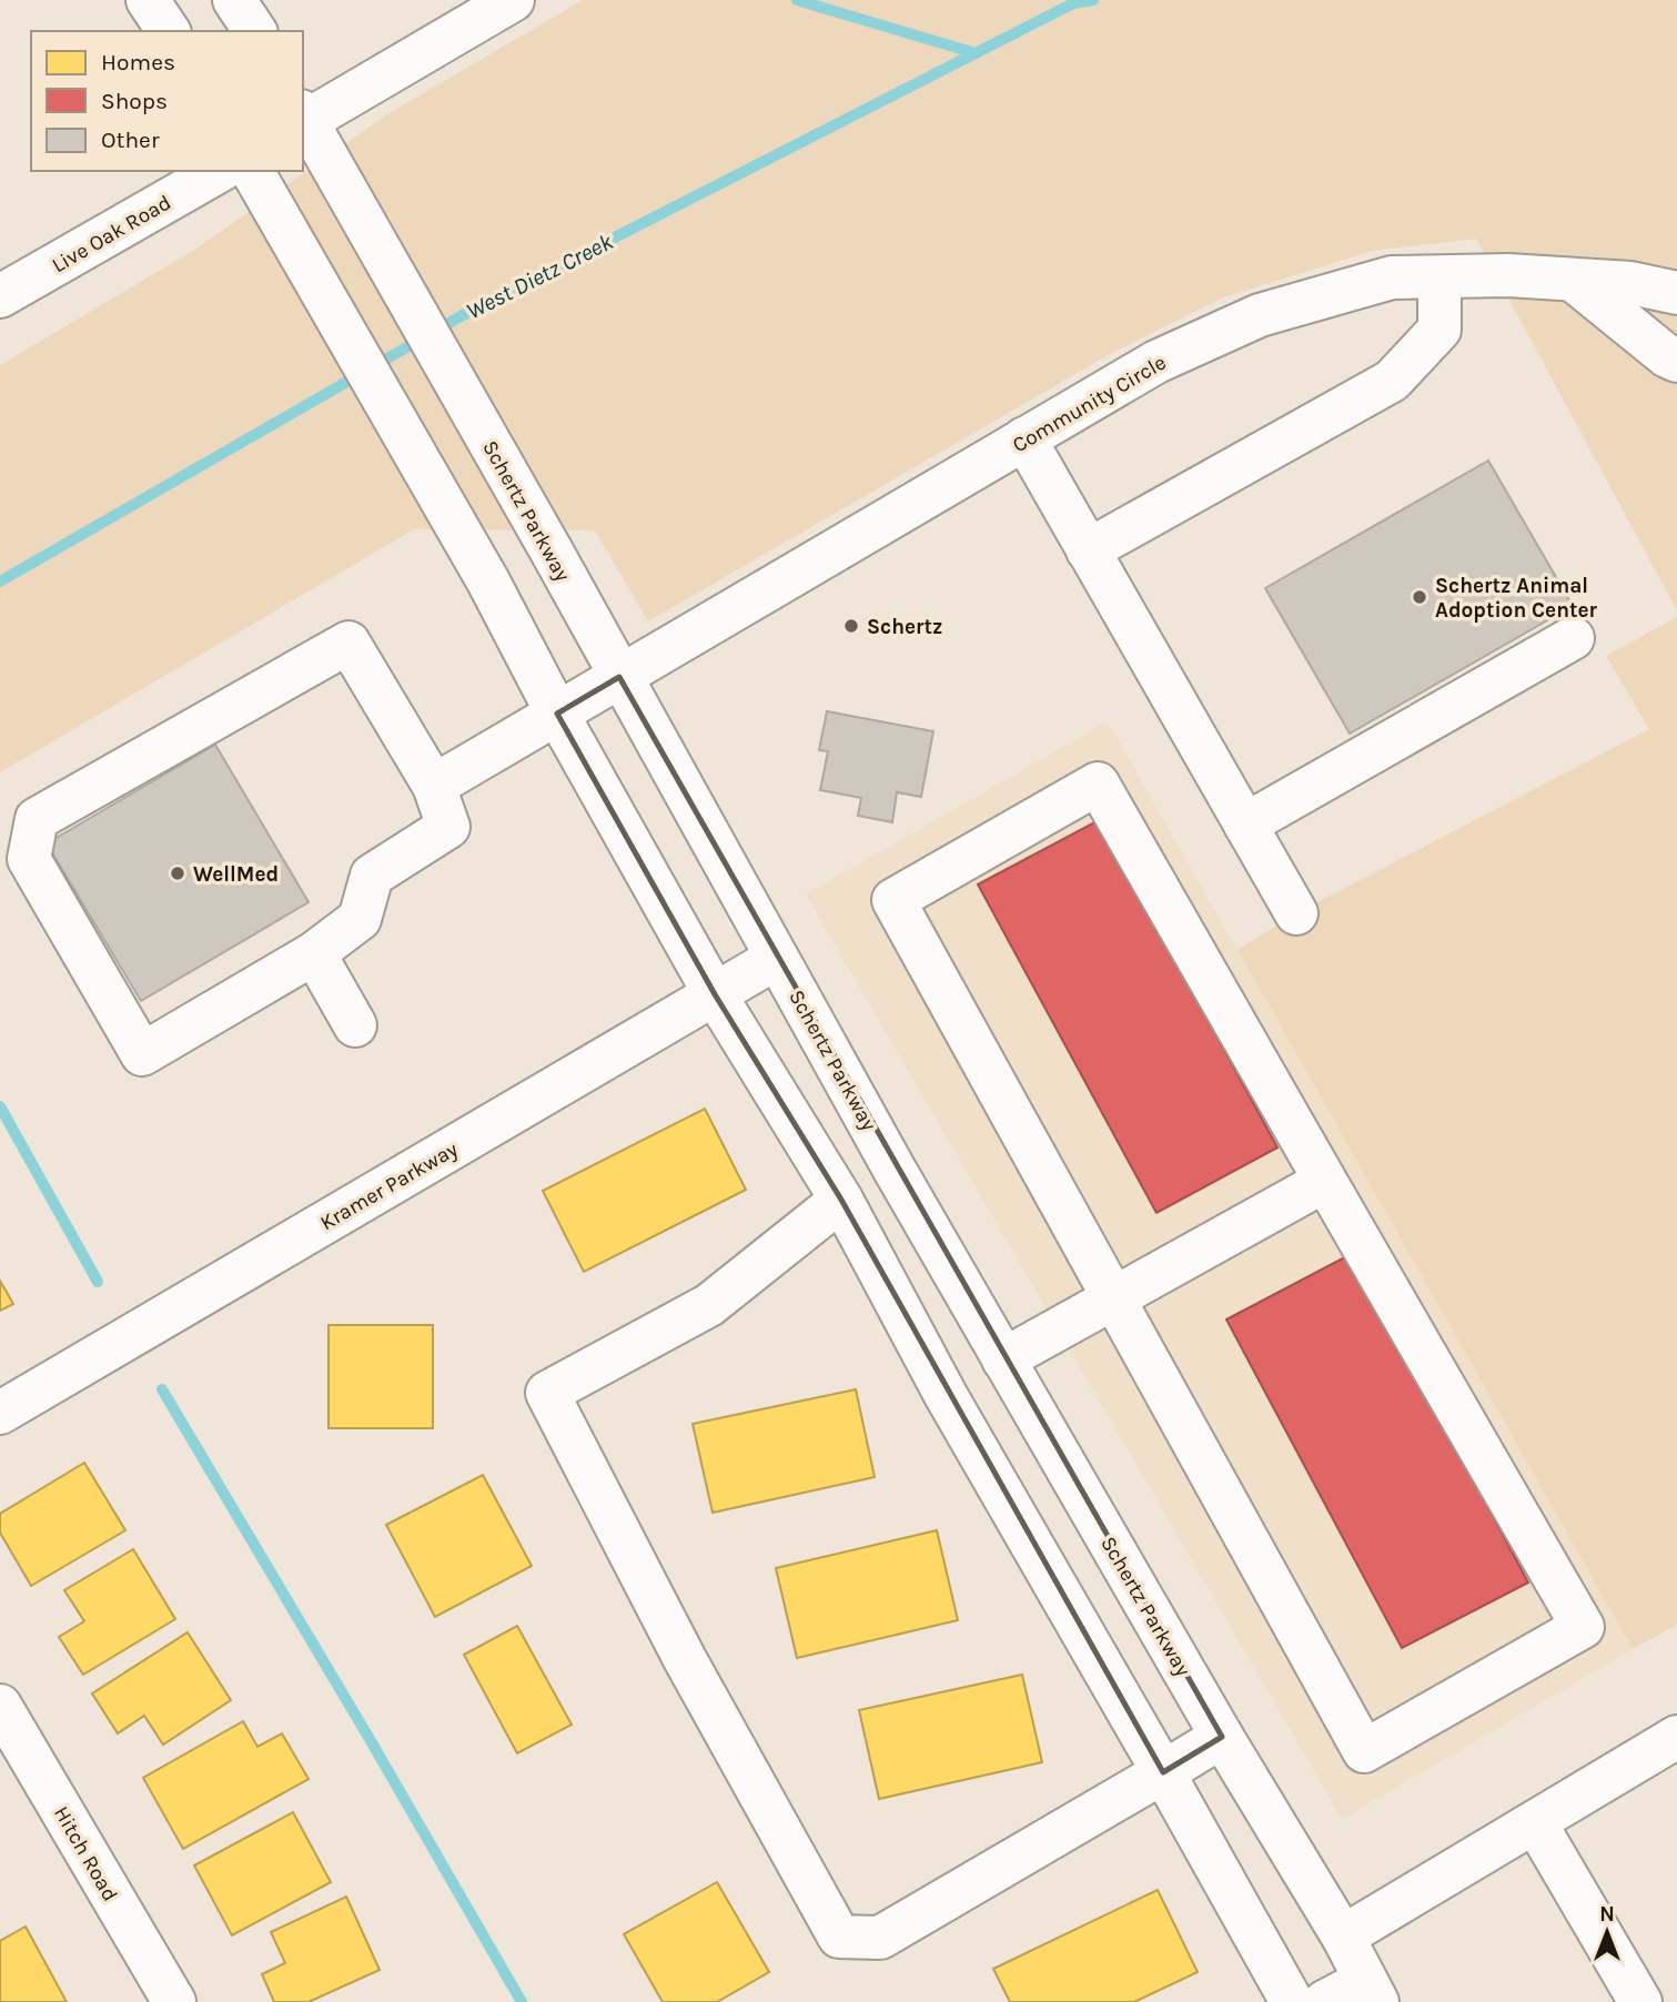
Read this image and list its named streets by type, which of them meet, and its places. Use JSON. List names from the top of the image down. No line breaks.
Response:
{"streets":{"main road":["Live Oak Road","Community Circle","Schertz Parkway","Kramer Parkway","Hitch Road"]},"crossings":[["Community Circle","Schertz Parkway"],["Schertz Parkway","Kramer Parkway"]],"water":["West Dietz Creek"],"places":["Schertz Animal Adoption Center","Schertz","WellMed"],"legend":["Homes","Shops","Other"],"north":"top"}
